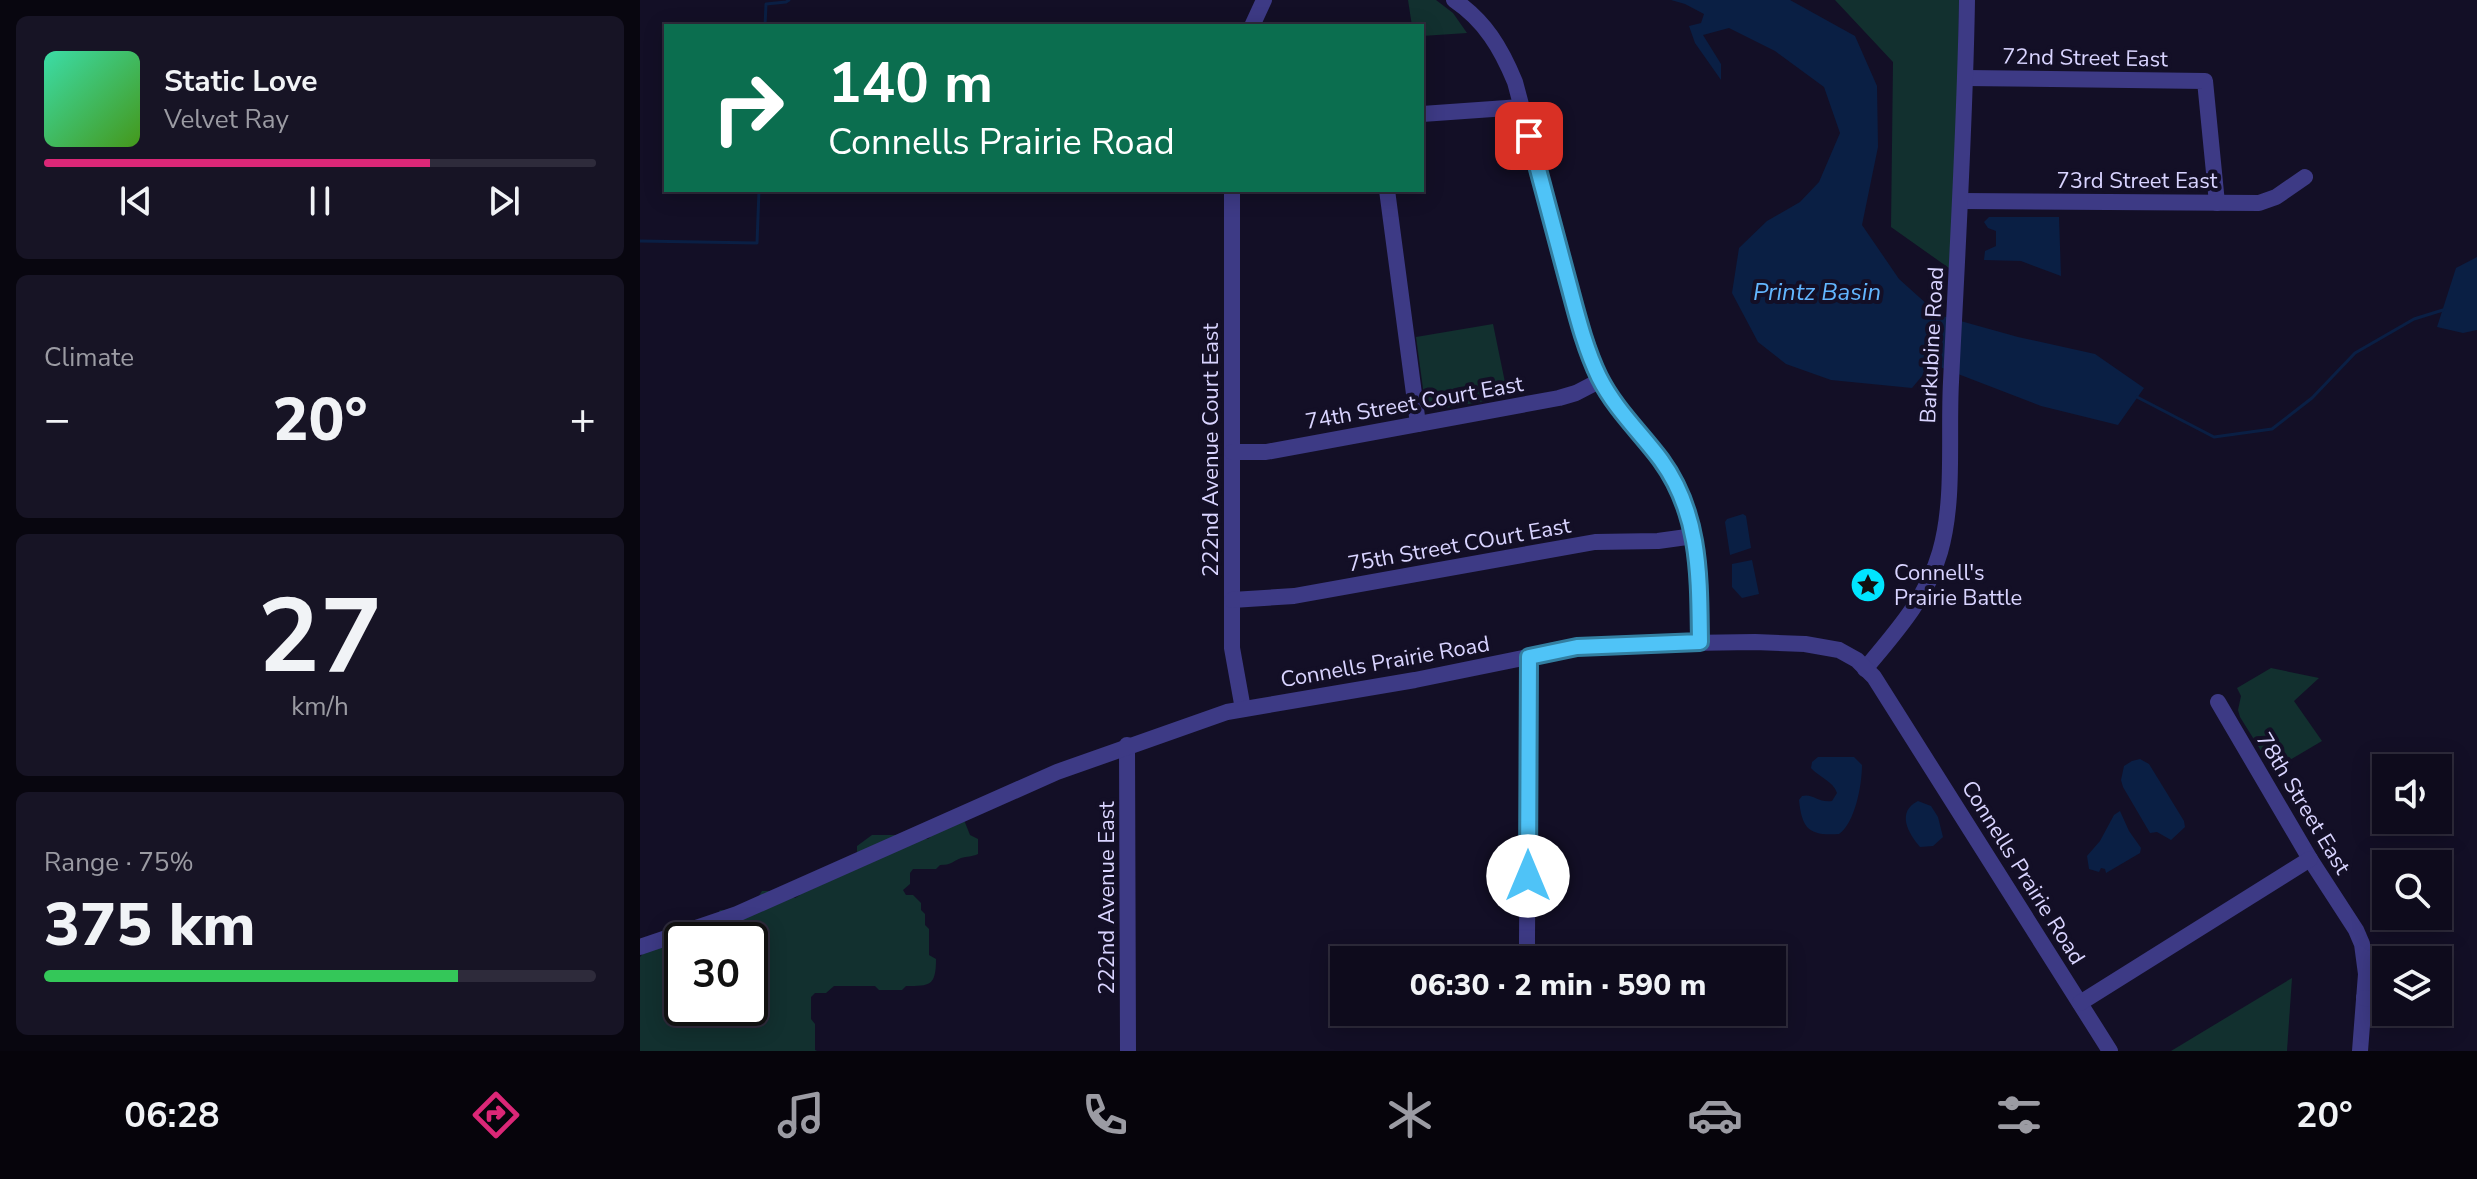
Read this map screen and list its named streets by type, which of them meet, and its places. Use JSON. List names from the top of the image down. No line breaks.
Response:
{"streets":{"street":["72nd Street East","73rd Street East","Barkubine Road","74th Street Court East","222nd Avenue Court East","75th Street COurt East","Connells Prairie Road","78th Street East","222nd Avenue East"]},"crossings":[["72nd Street East","73rd Street East"],["72nd Street East","Barkubine Road"],["73rd Street East","Barkubine Road"],["Barkubine Road","Connells Prairie Road"],["74th Street Court East","222nd Avenue Court East"],["222nd Avenue Court East","75th Street COurt East"],["222nd Avenue Court East","Connells Prairie Road"],["Connells Prairie Road","222nd Avenue East"]],"water":["Printz Basin"],"places":{"place":["Connell's Prairie Battle"]},"page":{"turn":["140 m","Connells Prairie Road"],"song":["Static Love","Velvet Ray"],"tile":["Climate",["27","km/h"],["Range · 75%","375 km"]],"heat":["−","20°","+"],"limit":"30","trip":"06:30 · 2 min · 590 m","tabs":["06:28","20°"]}}
